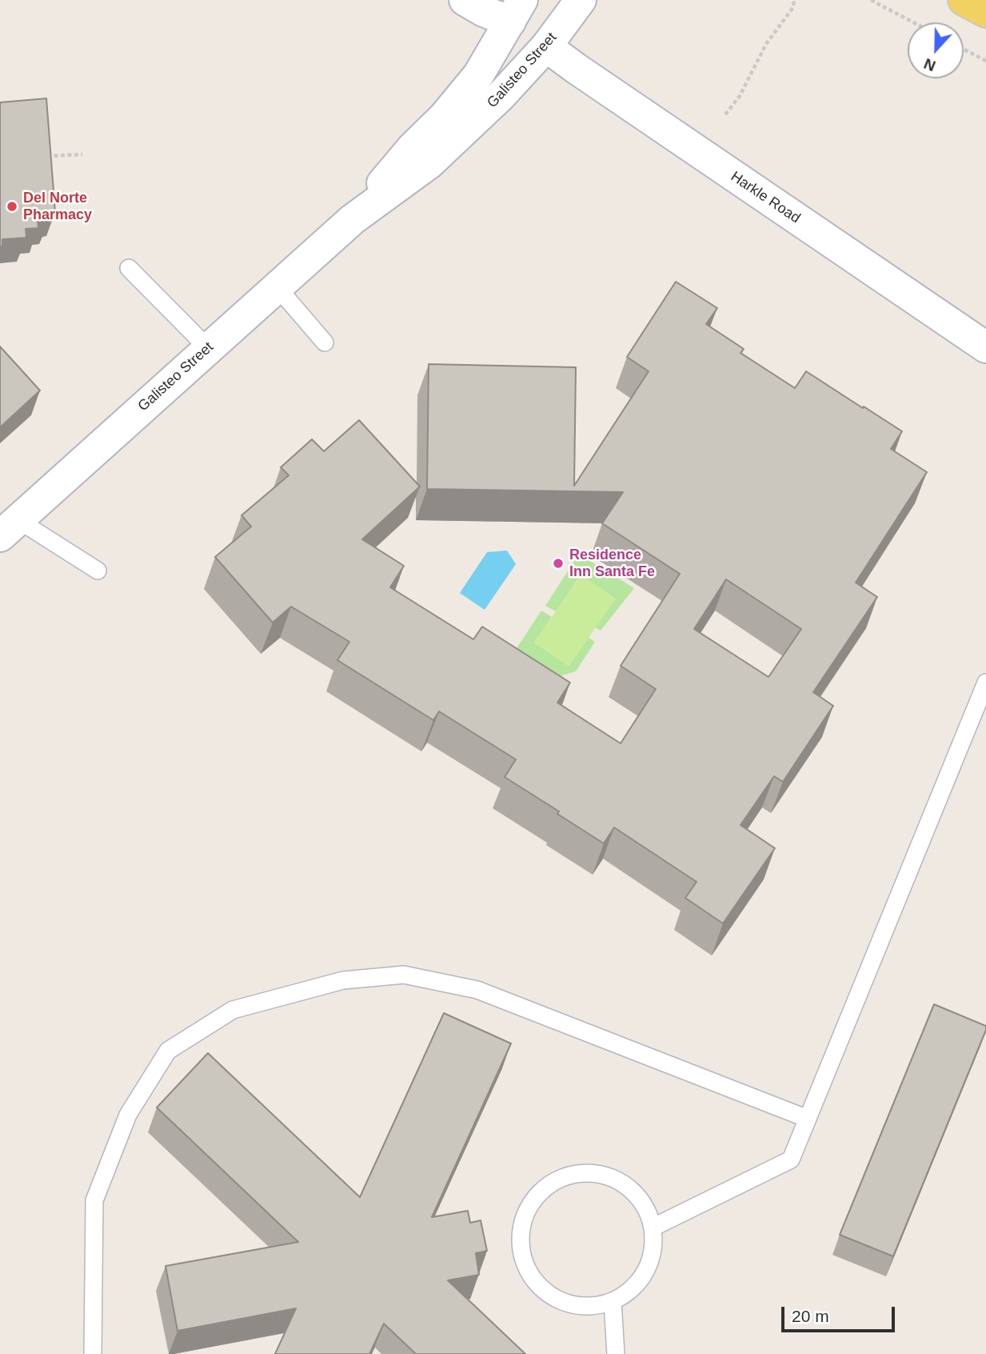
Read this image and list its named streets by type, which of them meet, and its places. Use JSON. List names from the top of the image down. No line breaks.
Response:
{"streets":{"street":["Galisteo Street","Harkle Road"]},"crossings":[["Galisteo Street","Harkle Road"]],"places":["Del Norte Pharmacy","Residence Inn Santa Fe"],"scale_bar":"20 m","north":"bottom"}
